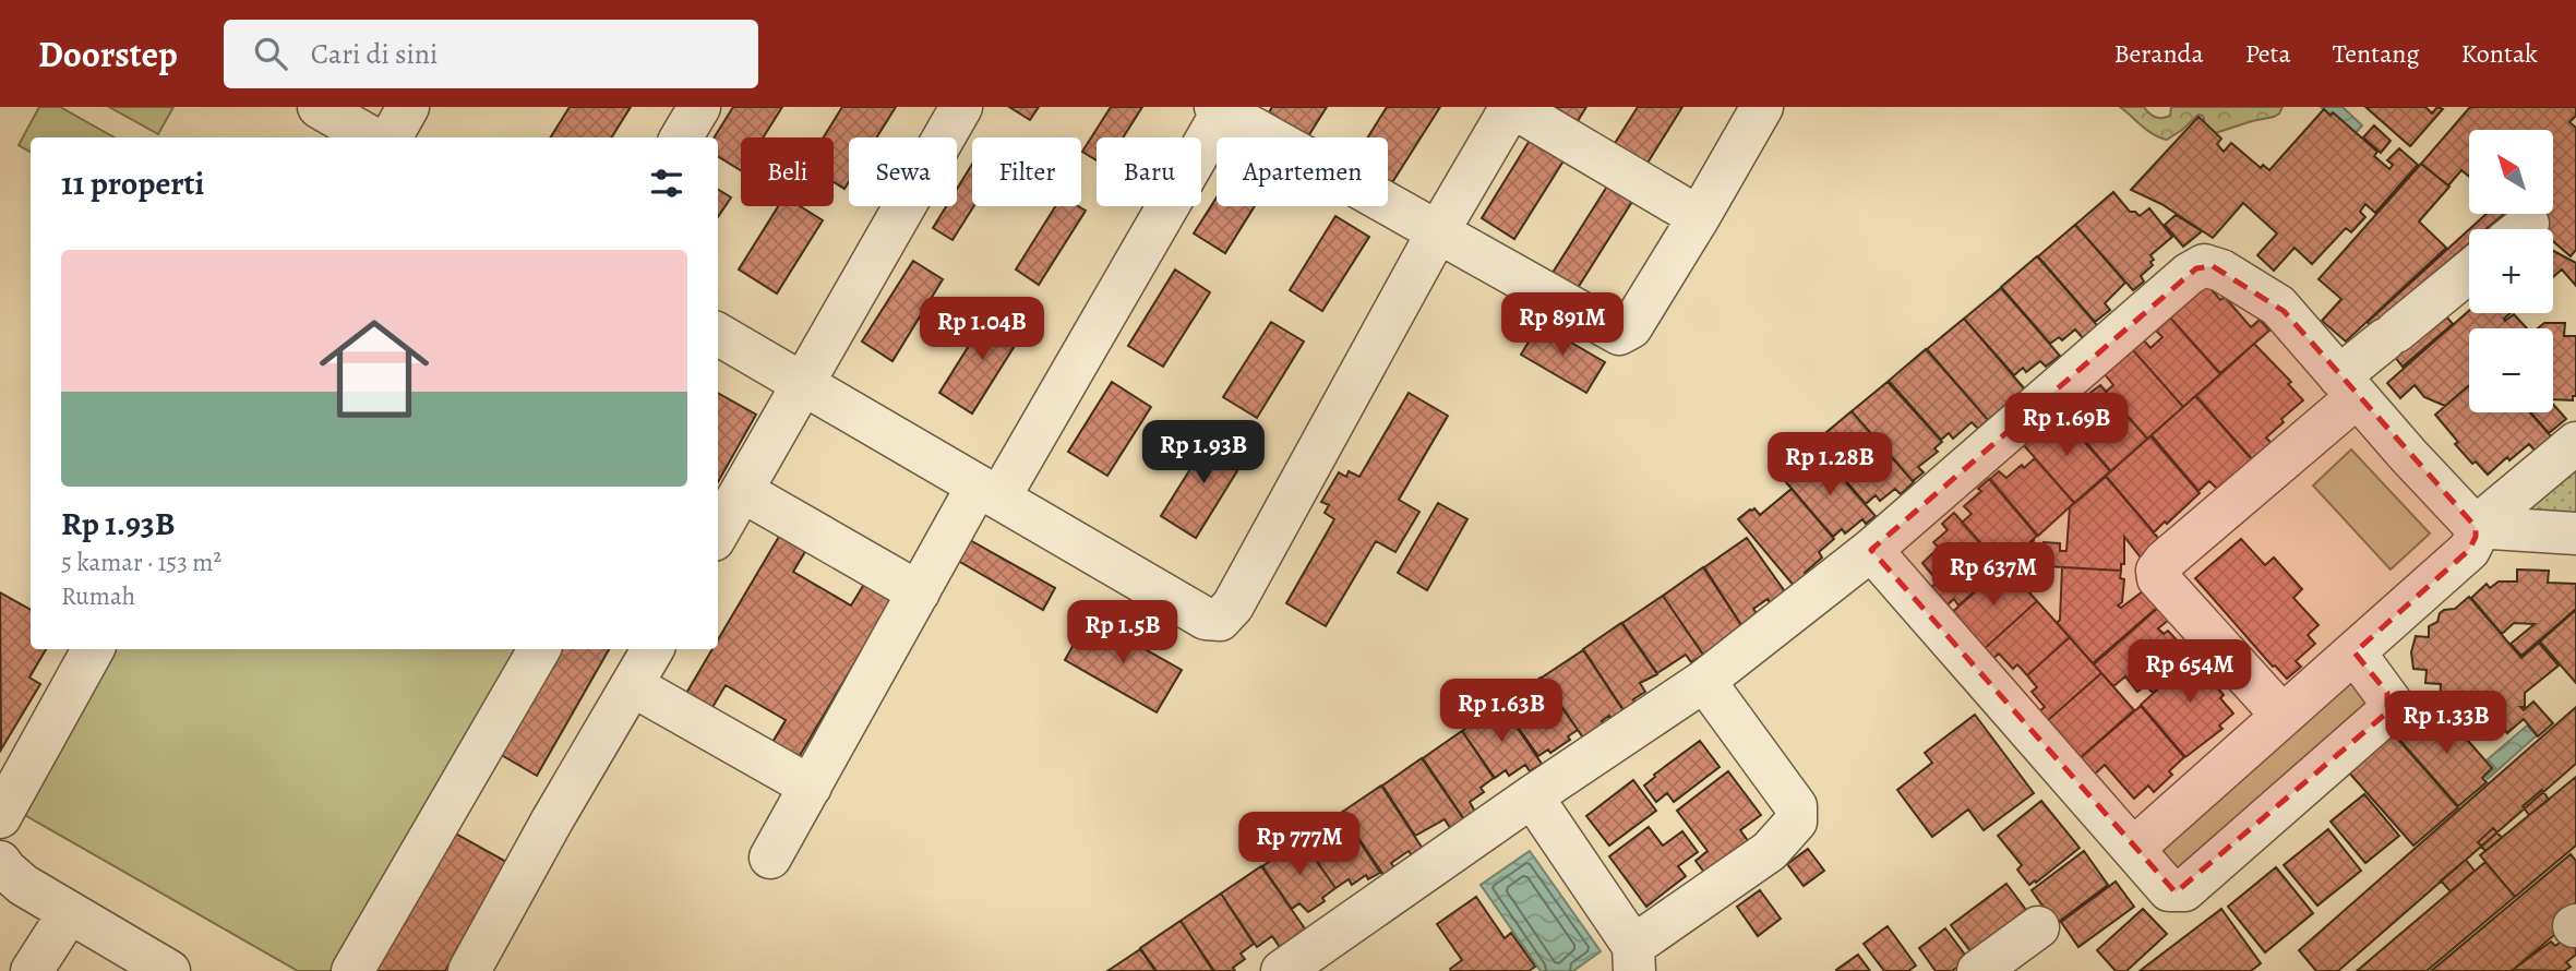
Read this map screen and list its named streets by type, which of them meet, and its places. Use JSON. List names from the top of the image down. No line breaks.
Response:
{"north":"top left","page":{"header":"Doorstep","search":"Cari di sini","nav":["Beranda","Peta","Tentang","Kontak"],"map_buttons":["+","−"],"chip":["Beli","Sewa","Filter","Baru","Apartemen"],"heading":"11 properti","list":[{"name":"Rp 1.93B","note":"5 kamar · 153 m² · Rumah"}],"price":["Rp 891M","Rp 1.04B","Rp 1.69B","Rp 1.93B","Rp 1.28B","Rp 637M","Rp 1.5B","Rp 654M","Rp 1.63B","Rp 1.33B","Rp 777M"]}}
